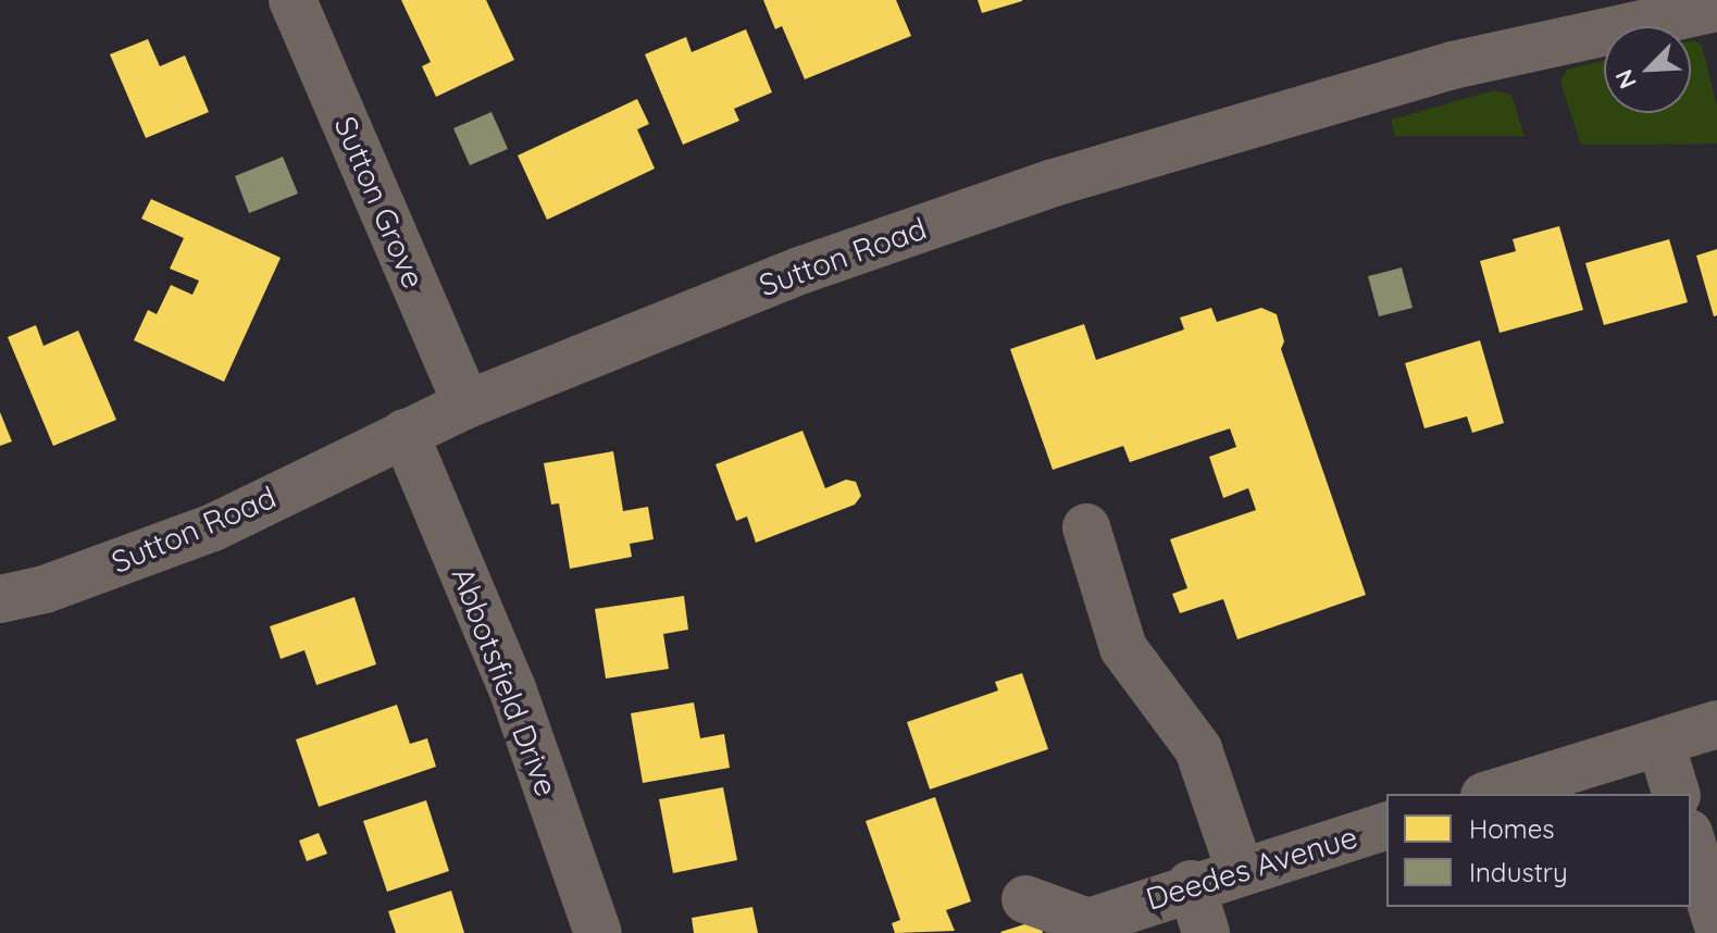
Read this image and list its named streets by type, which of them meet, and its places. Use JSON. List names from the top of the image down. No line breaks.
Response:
{"streets":{"street":["Sutton Grove","Sutton Road","Abbotsfield Drive","Deedes Avenue"]},"crossings":[["Sutton Grove","Sutton Road"],["Sutton Road","Abbotsfield Drive"]],"legend":["Homes","Industry"],"north":"bottom left"}
